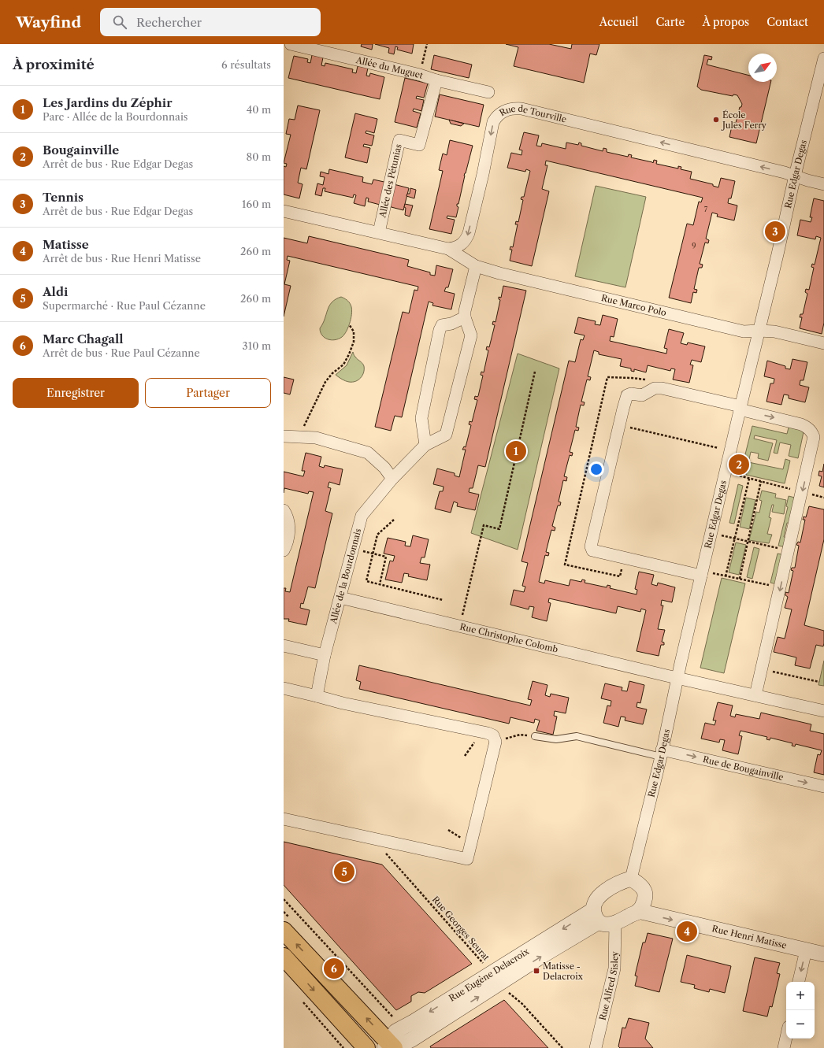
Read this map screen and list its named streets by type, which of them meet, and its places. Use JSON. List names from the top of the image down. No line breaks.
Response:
{"streets":{"street":["Allée du Muguet","Rue de Tourville","Rue Edgar Degas","Allée des Pétunias","Rue Marco Polo","Allée de la Bourdonnais","Rue Christophe Colomb","Rue de Bougainville","Rue Henri Matisse","Rue Eugène Delacroix","Rue Alfred Sisley"],"path":["Rue Georges Seurat"]},"crossings":[["Allée du Muguet","Allée des Pétunias"],["Rue de Tourville","Rue Edgar Degas"],["Rue de Tourville","Rue Marco Polo"],["Rue Edgar Degas","Rue Marco Polo"],["Rue Edgar Degas","Rue Christophe Colomb"],["Rue Edgar Degas","Rue de Bougainville"],["Rue Edgar Degas","Rue Henri Matisse"],["Rue Edgar Degas","Rue Eugène Delacroix"],["Rue Edgar Degas","Rue Alfred Sisley"],["Rue Marco Polo","Allée de la Bourdonnais"],["Allée de la Bourdonnais","Rue Christophe Colomb"],["Rue Georges Seurat","Rue Eugène Delacroix"],["Rue Henri Matisse","Rue Eugène Delacroix"],["Rue Henri Matisse","Rue Alfred Sisley"],["Rue Eugène Delacroix","Rue Alfred Sisley"]],"one_way":["Rue de Bougainville","Rue Henri Matisse"],"places":{"other":["École Jules Ferry"],"transit":["Matisse - Delacroix"]},"house_numbers":["7","9"],"north":"top right","page":{"header":"Wayfind","search":"Rechercher","nav":["Accueil","Carte","À propos","Contact"],"heading":["À proximité","6 résultats"],"list":[{"mark":"1","name":"Les Jardins du Zéphir","note":"Parc · Allée de la Bourdonnais","value":"40 m"},{"mark":"2","name":"Bougainville","note":"Arrêt de bus · Rue Edgar Degas","value":"80 m"},{"mark":"3","name":"Tennis","note":"Arrêt de bus · Rue Edgar Degas","value":"160 m"},{"mark":"4","name":"Matisse","note":"Arrêt de bus · Rue Henri Matisse","value":"260 m"},{"mark":"5","name":"Aldi","note":"Supermarché · Rue Paul Cézanne","value":"260 m"},{"mark":"6","name":"Marc Chagall","note":"Arrêt de bus · Rue Paul Cézanne","value":"310 m"}],"pins":["3","1","2","5","4","6"],"buttons":["Enregistrer","Partager"],"map_buttons":["+","−"]}}
